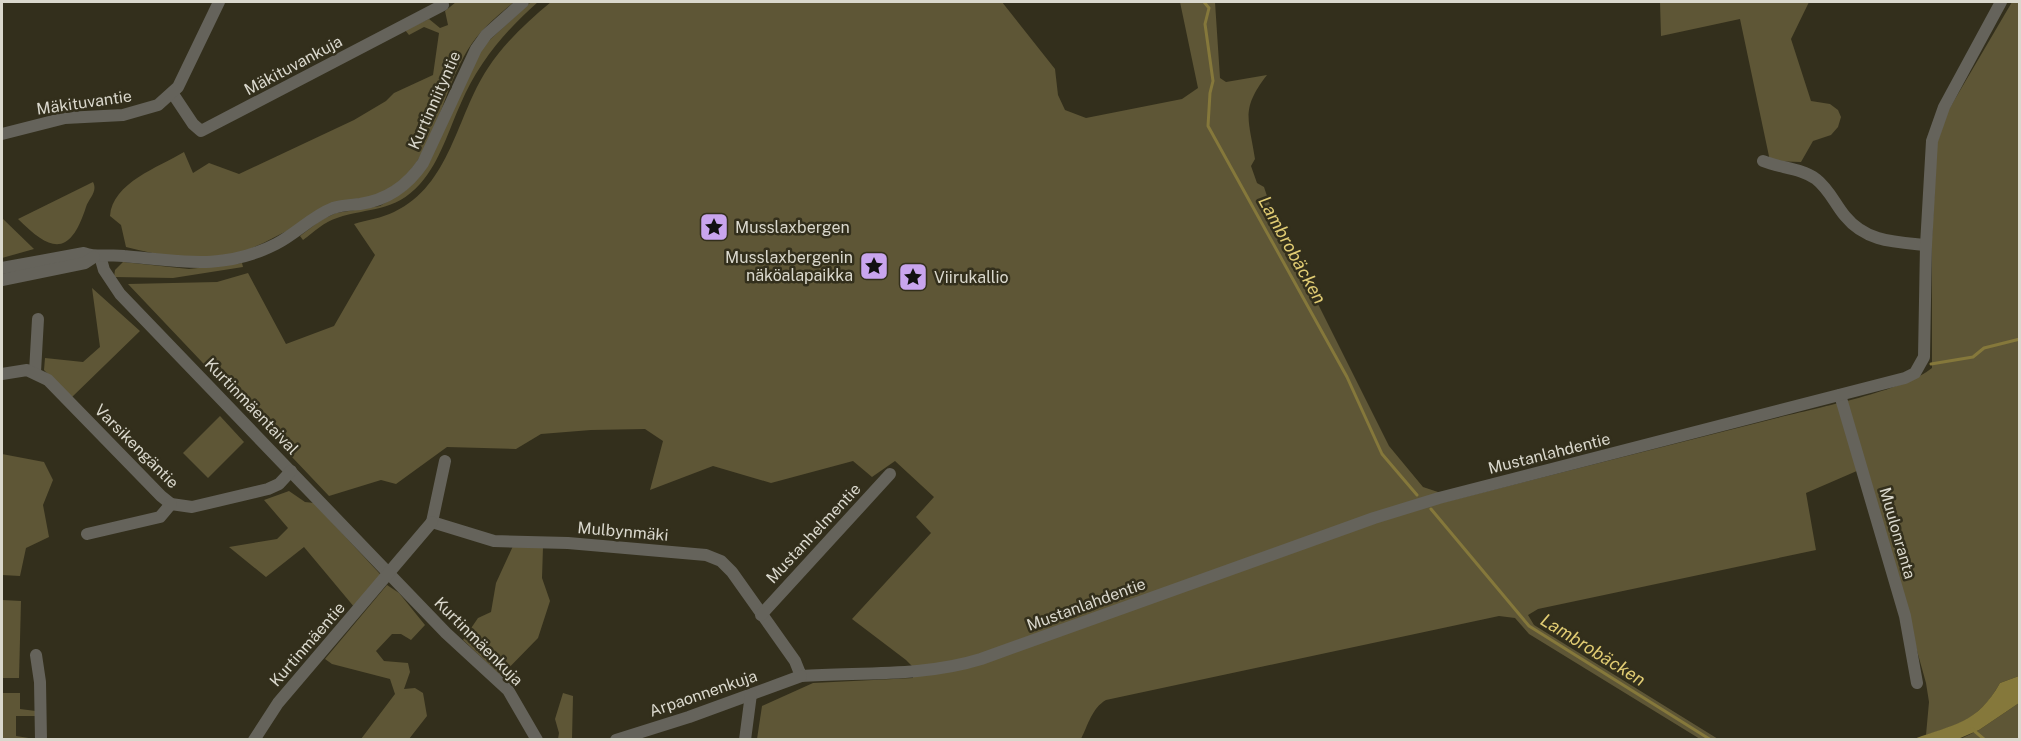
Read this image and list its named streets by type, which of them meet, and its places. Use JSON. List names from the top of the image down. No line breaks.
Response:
{"streets":{"street":["Mäkituvankuja","Kurtinniityntie","Mäkituvantie","Kurtinmäentaival","Varsikengäntie","Mustanlahdentie","Mulbynmäki","Mustanhelmentie","Muulonranta","Kurtinmäenkuja","Kurtinmäentie","Arpaonnenkuja"]},"crossings":[["Mäkituvankuja","Mäkituvantie"],["Kurtinniityntie","Kurtinmäentaival"],["Kurtinmäentaival","Varsikengäntie"],["Kurtinmäentaival","Kurtinmäenkuja"],["Kurtinmäentaival","Kurtinmäentie"],["Mustanlahdentie","Mulbynmäki"],["Mustanlahdentie","Muulonranta"],["Mustanlahdentie","Arpaonnenkuja"],["Mulbynmäki","Mustanhelmentie"],["Mulbynmäki","Arpaonnenkuja"],["Kurtinmäenkuja","Kurtinmäentie"]],"water":["Lambrobäcken"],"places":{"place":["Musslaxbergen","Musslaxbergenin näköalapaikka","Viirukallio"]}}
